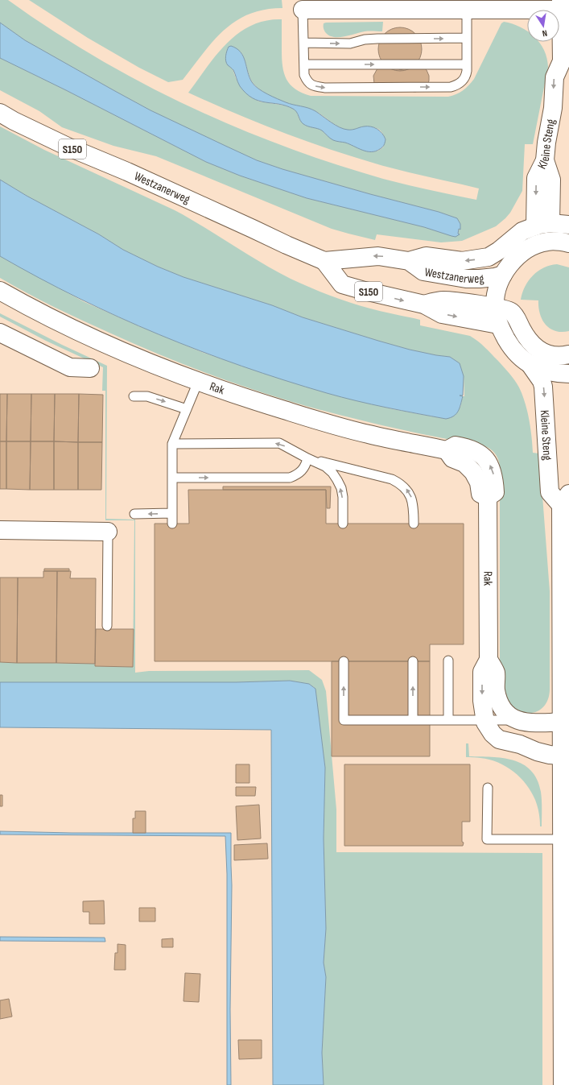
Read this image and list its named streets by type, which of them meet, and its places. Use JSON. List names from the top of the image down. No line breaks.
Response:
{"streets":{"street":["Kleine Steng","S150","Westzanerweg","Rak"]},"crossings":[["Kleine Steng","S150"],["Kleine Steng","Westzanerweg"],["Kleine Steng","Rak"],["S150","Westzanerweg"]],"north":"bottom"}
